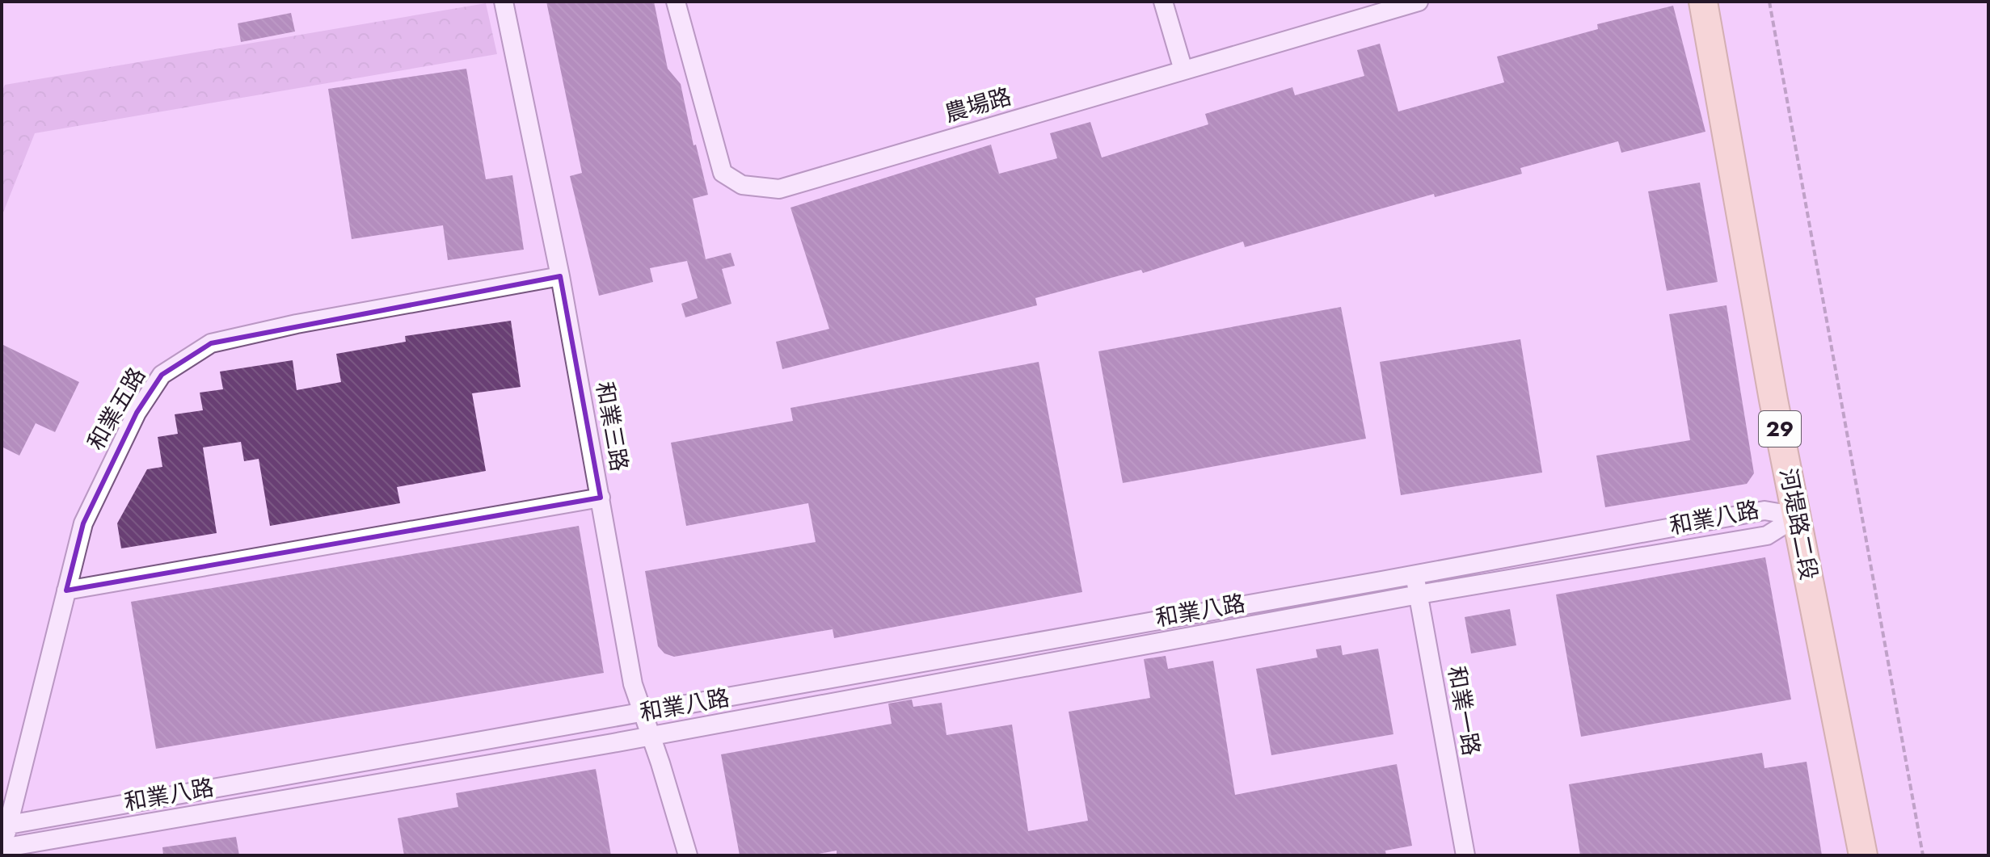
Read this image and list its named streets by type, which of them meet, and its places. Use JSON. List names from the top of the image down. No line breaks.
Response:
{"streets":{"main road":["29","河堤路二段"],"street":["農場路","和業五路","和業三路","和業八路","和業一路"]},"crossings":[["和業五路","和業三路"],["和業五路","和業八路"],["和業三路","和業八路"],["和業八路","河堤路二段"],["和業八路","和業一路"]]}
